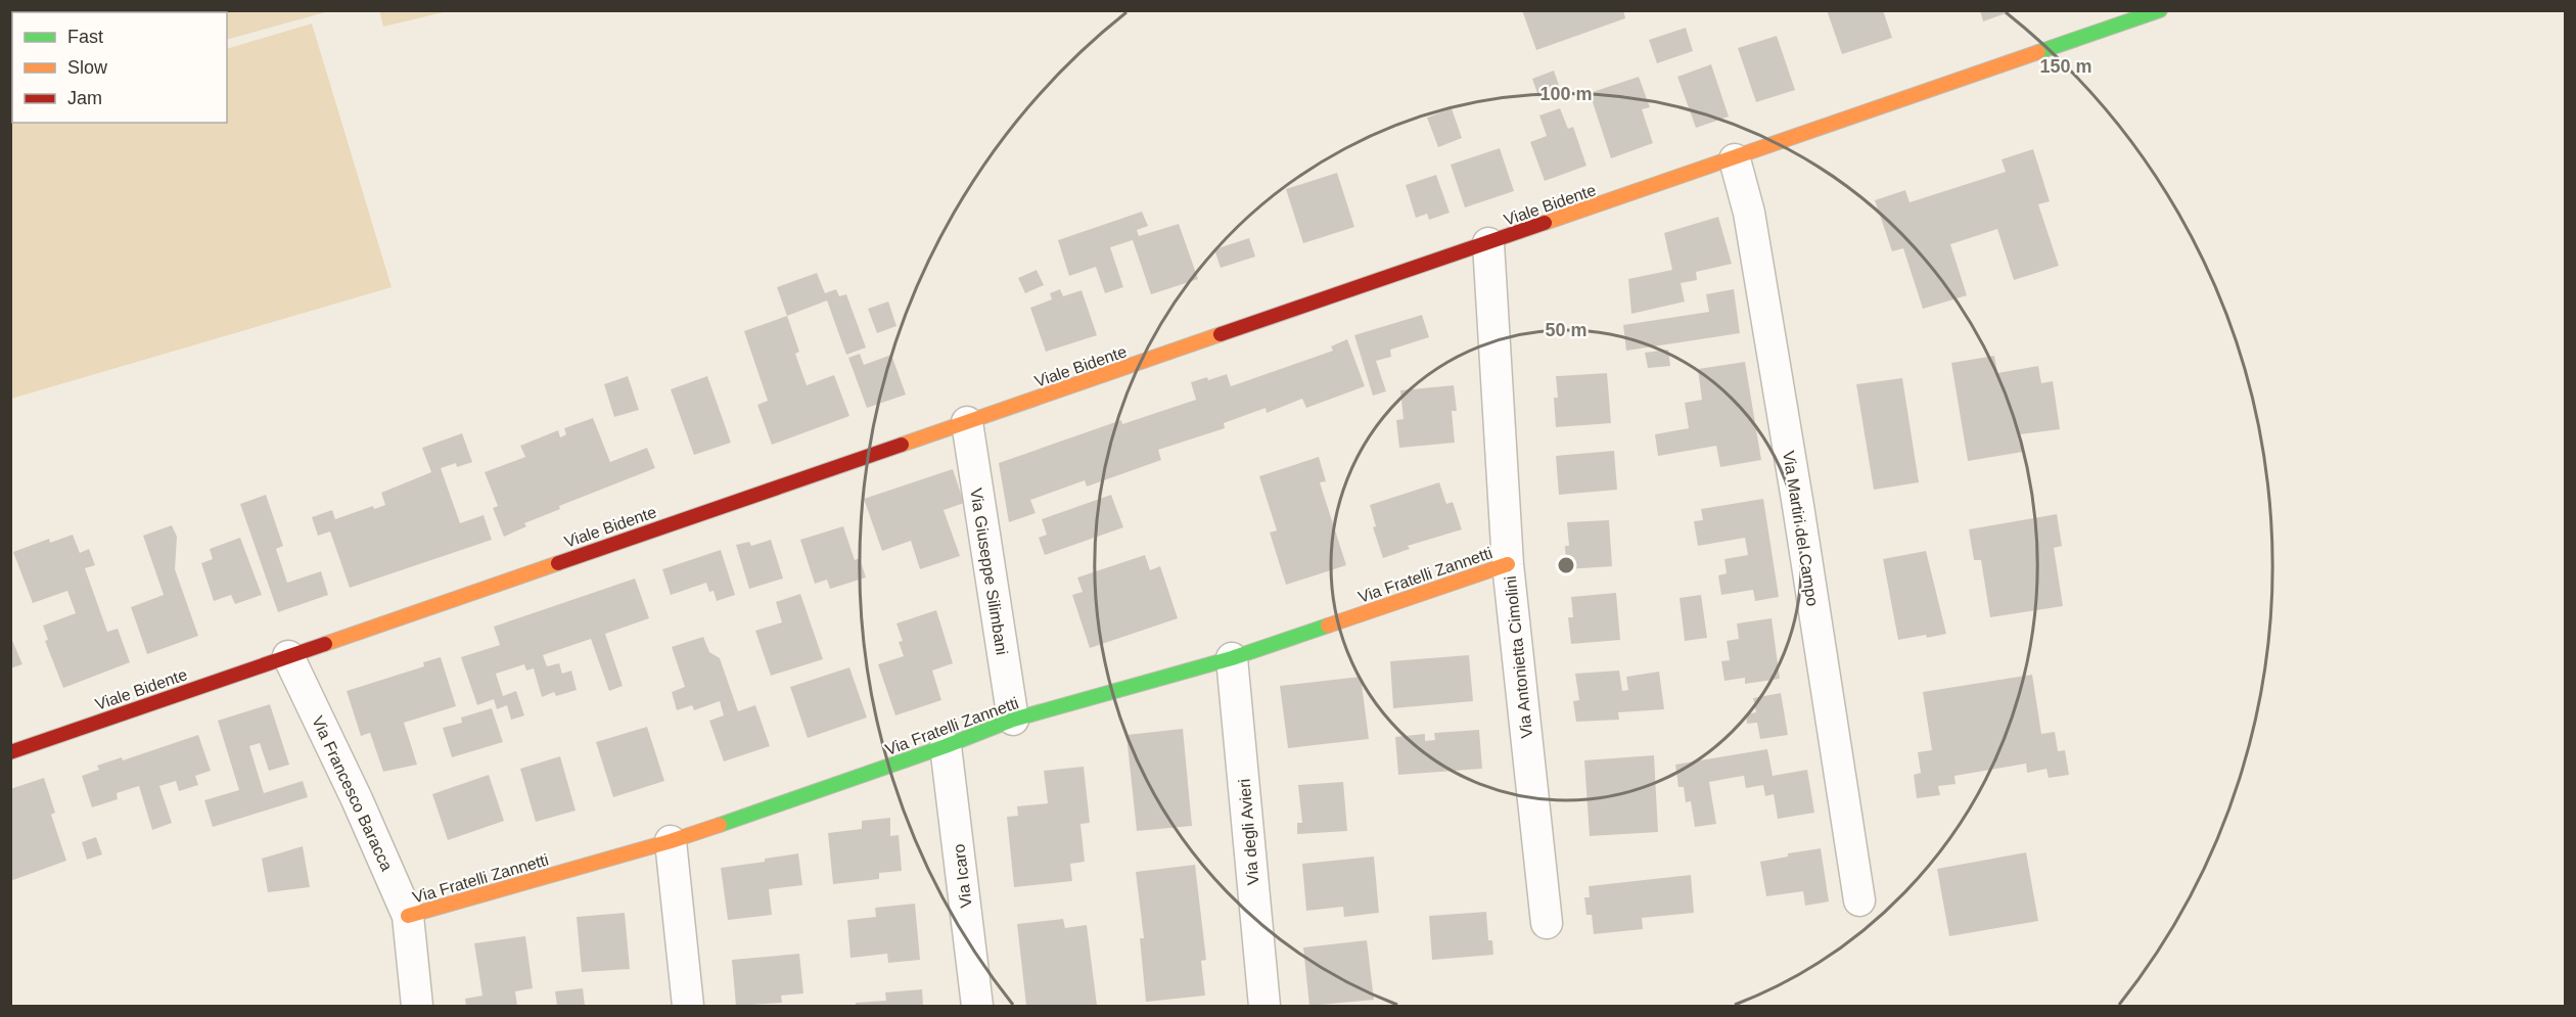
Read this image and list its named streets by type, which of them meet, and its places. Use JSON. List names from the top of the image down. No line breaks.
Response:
{"streets":{"street":["Viale Bidente","Via Martiri del Campo","Via Giuseppe Silimbani","Via Fratelli Zannetti","Via Antonietta Cimolini","Via Francesco Baracca","Via degli Avieri","Via Icaro"]},"crossings":[["Viale Bidente","Via Martiri del Campo"],["Viale Bidente","Via Giuseppe Silimbani"],["Viale Bidente","Via Antonietta Cimolini"],["Viale Bidente","Via Francesco Baracca"],["Via Giuseppe Silimbani","Via Fratelli Zannetti"],["Via Fratelli Zannetti","Via Antonietta Cimolini"],["Via Fratelli Zannetti","Via Francesco Baracca"],["Via Fratelli Zannetti","Via degli Avieri"],["Via Fratelli Zannetti","Via Icaro"]],"legend":["Fast","Slow","Jam"],"rings":["150 m","100 m","50 m"]}
